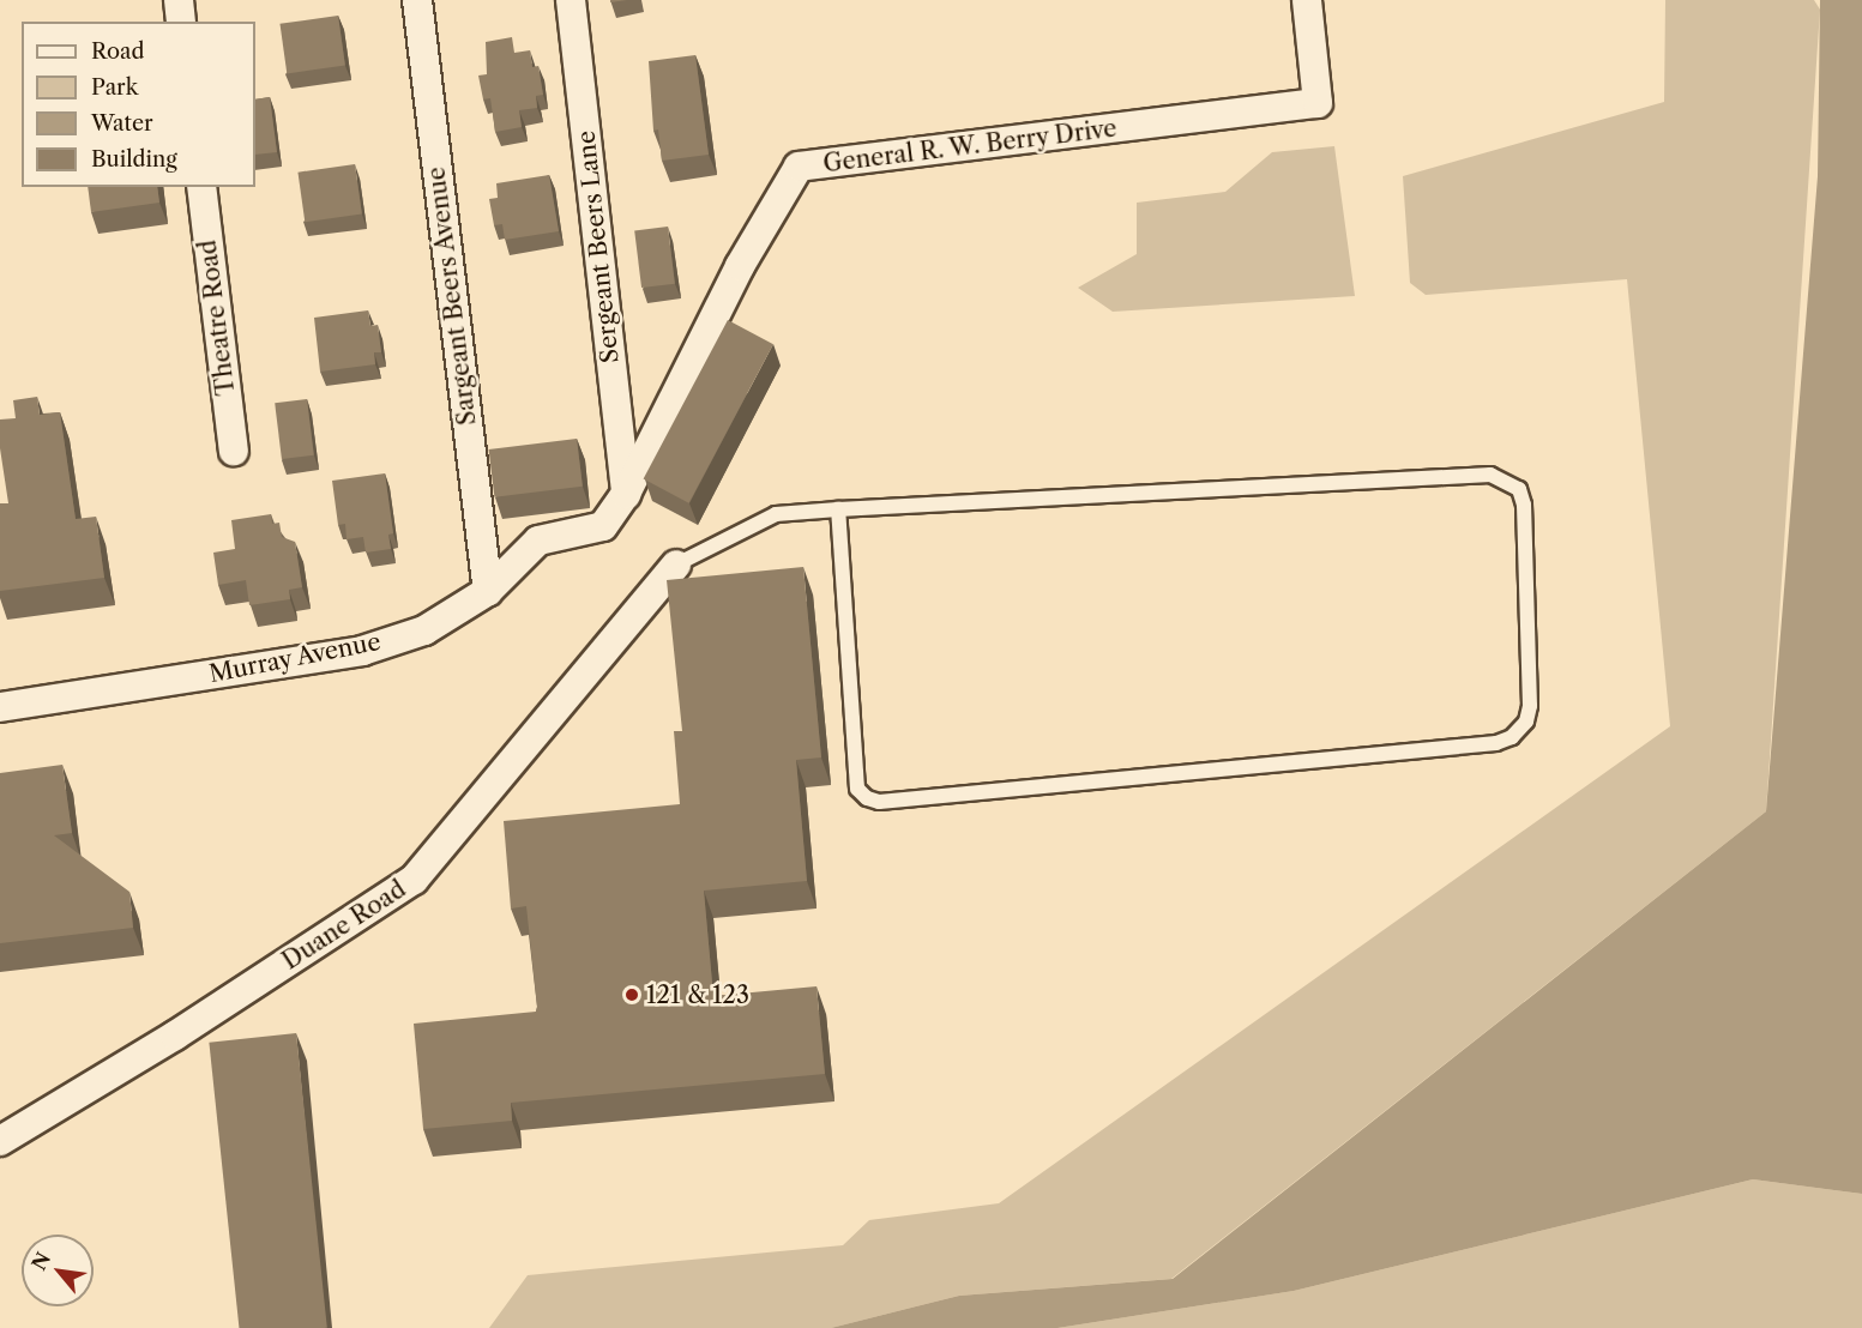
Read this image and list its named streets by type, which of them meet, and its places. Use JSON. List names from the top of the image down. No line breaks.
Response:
{"streets":{"street":["General R. W. Berry Drive","Sergeant Beers Lane","Sargeant Beers Avenue","Theatre Road","Murray Avenue","Duane Road"]},"crossings":[["General R. W. Berry Drive","Sergeant Beers Lane"],["General R. W. Berry Drive","Murray Avenue"],["Sergeant Beers Lane","Murray Avenue"],["Sargeant Beers Avenue","Murray Avenue"]],"places":["121 & 123"],"legend":["Road","Park","Water","Building"],"north":"top left"}
